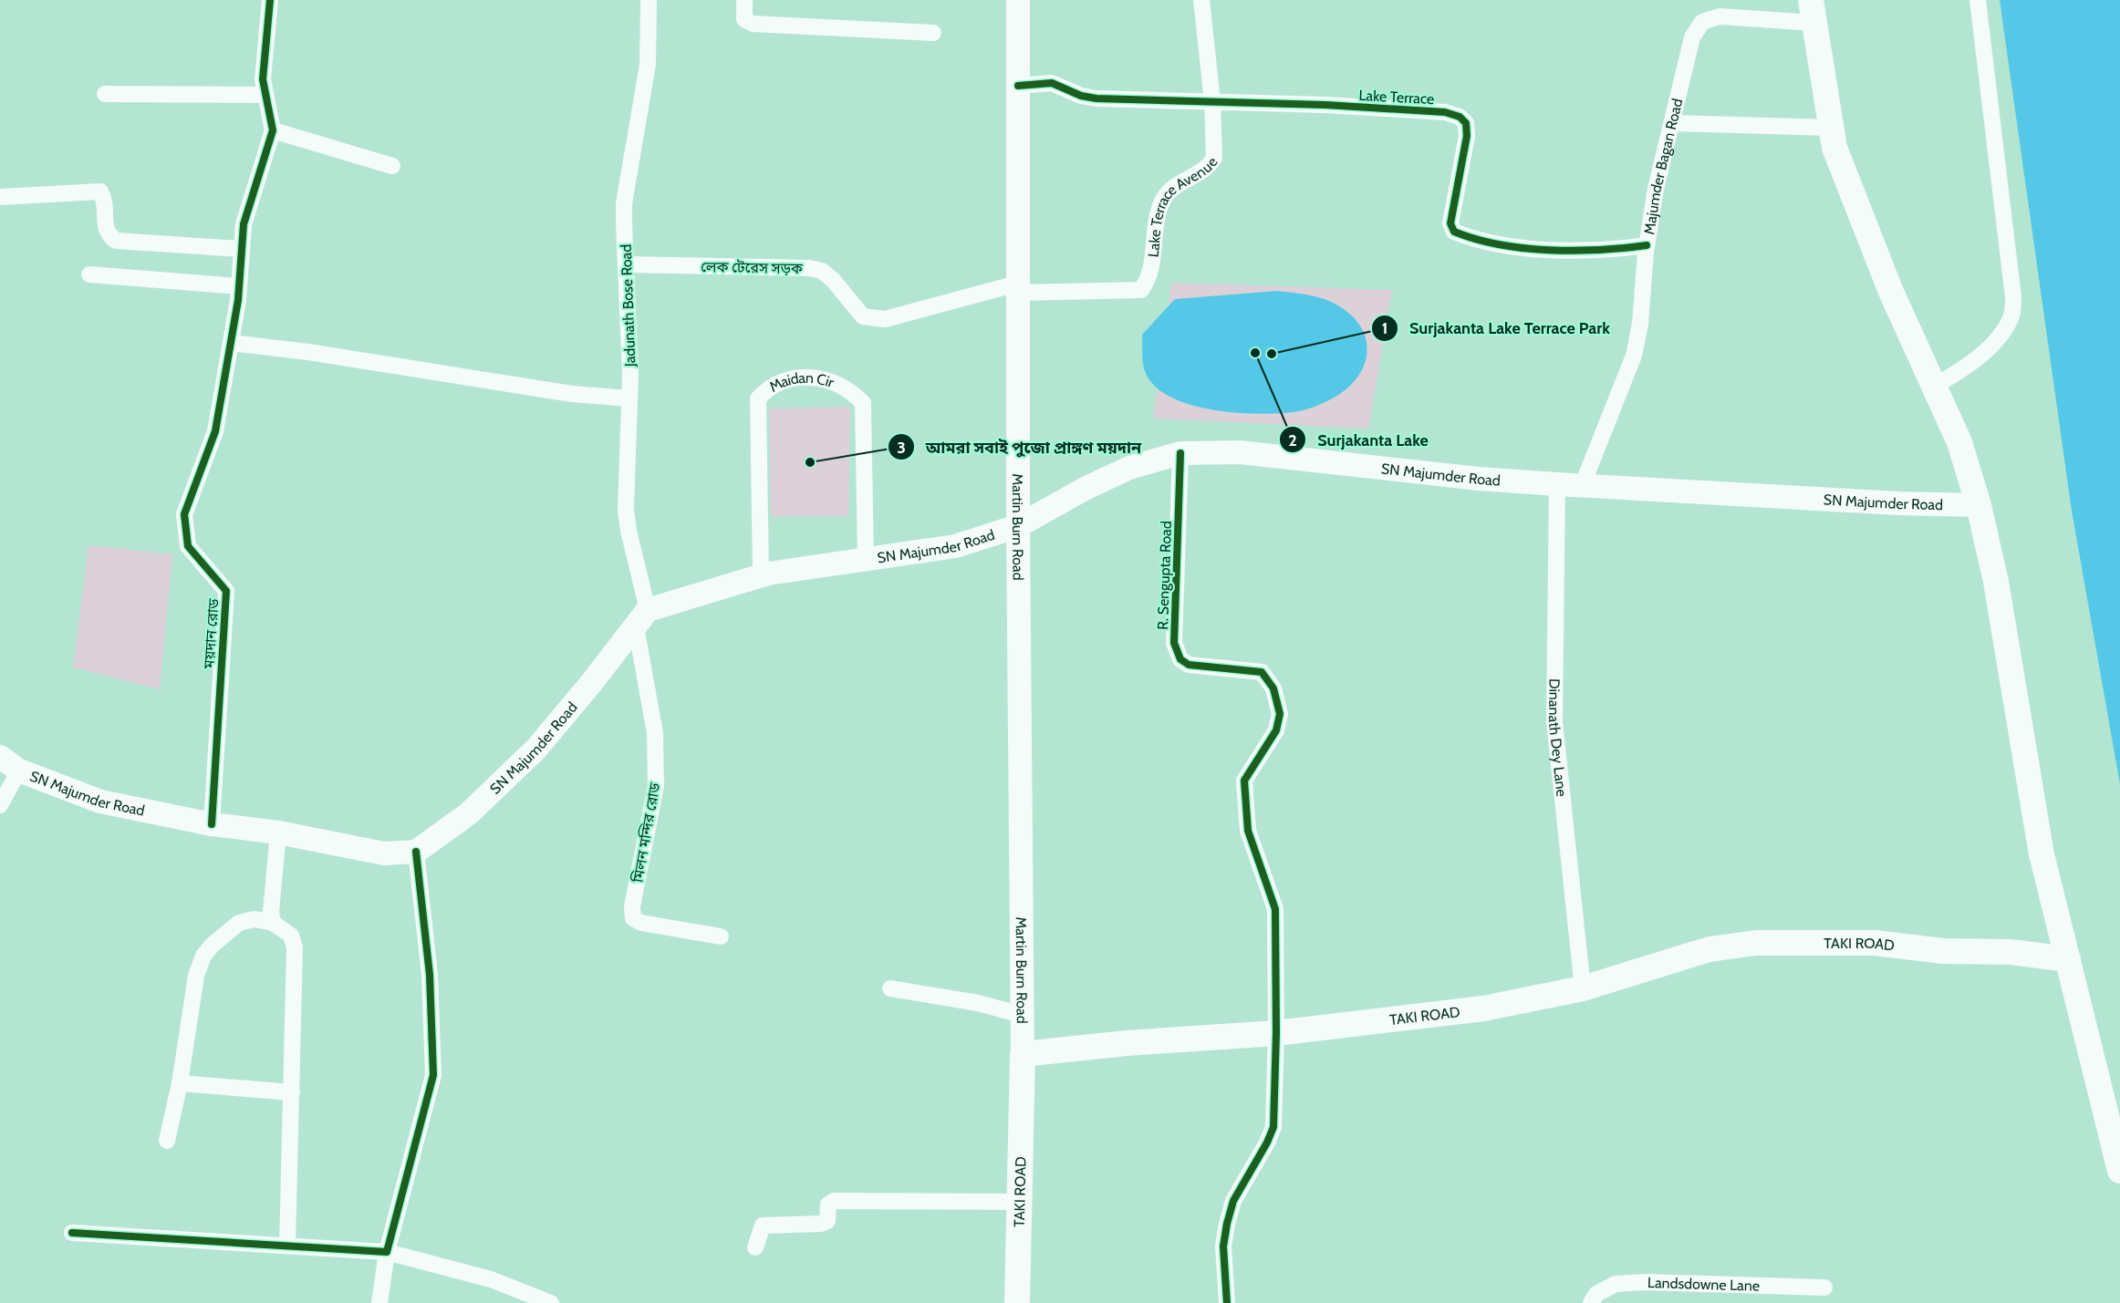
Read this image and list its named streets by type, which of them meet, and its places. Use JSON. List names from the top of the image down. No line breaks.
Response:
{"streets":{"main road":["SN Majumder Road","Martin Burn Road","TAKI ROAD"],"street":["Lake Terrace","Majumder Bagan Road","Lake Terrace Avenue","লেক টেরেস সড়ক","Jadunath Bose Road","Maidan Cir","R. Sengupta Road","ময়দান রোড","Dinanath Dey Lane","মিলন মন্দির রোড","Landsdowne Lane"]},"crossings":[["Lake Terrace","Majumder Bagan Road"],["Lake Terrace","Lake Terrace Avenue"],["Lake Terrace","Martin Burn Road"],["Majumder Bagan Road","SN Majumder Road"],["Lake Terrace Avenue","লেক টেরেস সড়ক"],["Lake Terrace Avenue","Martin Burn Road"],["লেক টেরেস সড়ক","Jadunath Bose Road"],["লেক টেরেস সড়ক","Martin Burn Road"],["Jadunath Bose Road","SN Majumder Road"],["Jadunath Bose Road","মিলন মন্দির রোড"],["Maidan Cir","SN Majumder Road"],["SN Majumder Road","Martin Burn Road"],["SN Majumder Road","R. Sengupta Road"],["SN Majumder Road","ময়দান রোড"],["SN Majumder Road","Dinanath Dey Lane"],["SN Majumder Road","মিলন মন্দির রোড"],["Martin Burn Road","TAKI ROAD"],["R. Sengupta Road","TAKI ROAD"],["Dinanath Dey Lane","TAKI ROAD"]],"places":["Surjakanta Lake","Surjakanta Lake Terrace Park","আমরা সবাই পুজো প্রাঙ্গণ ময়দান"]}
